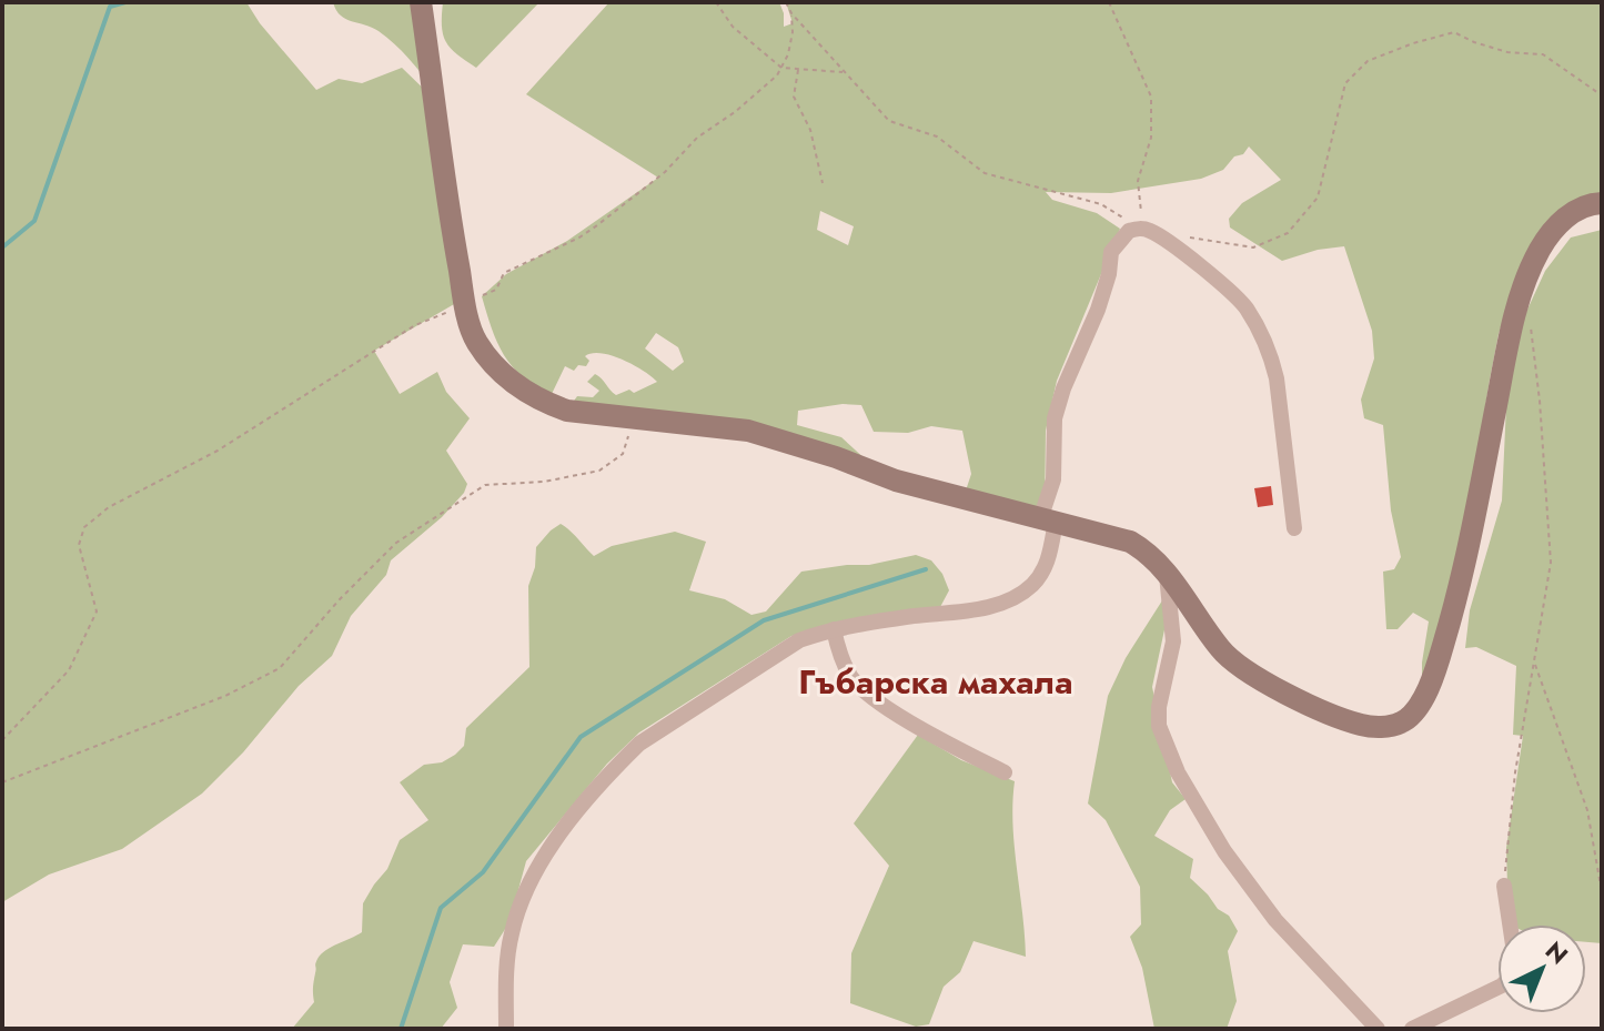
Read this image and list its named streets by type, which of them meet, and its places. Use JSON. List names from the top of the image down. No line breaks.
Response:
{"districts":["Гъбарска махала"],"north":"top right"}
